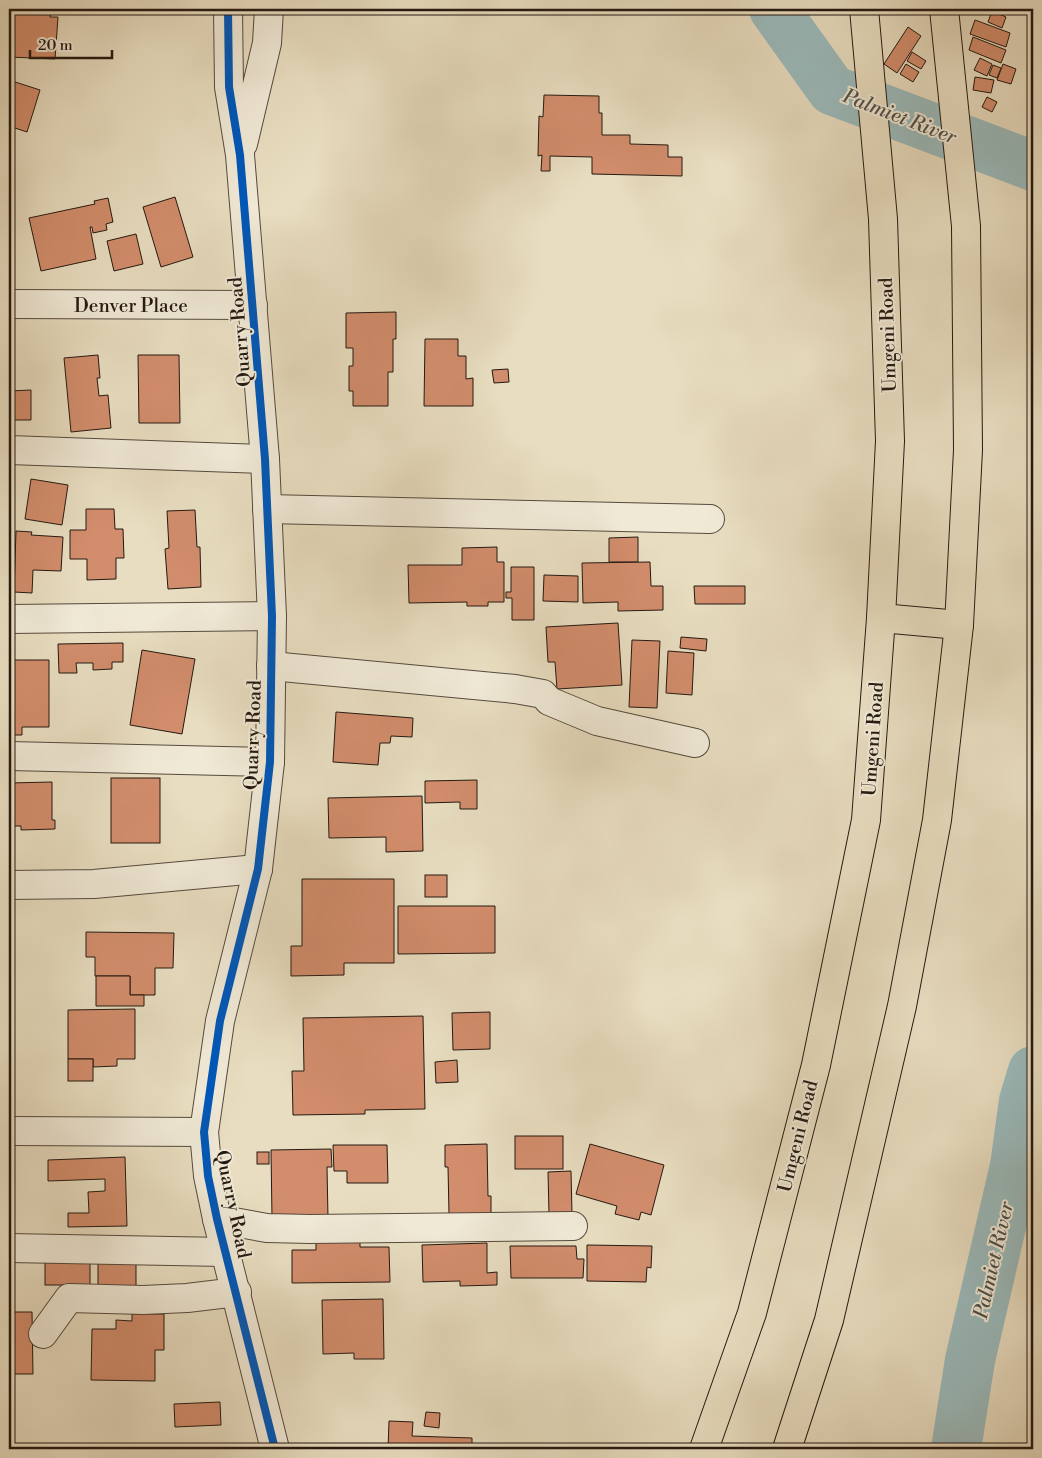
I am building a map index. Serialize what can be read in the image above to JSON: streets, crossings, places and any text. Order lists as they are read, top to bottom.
{
  "streets": {
    "highway": ["Umgeni Road"],
    "street": ["Denver Place", "Quarry Road"]
  },
  "crossings": [
    ["Denver Place", "Quarry Road"]
  ],
  "water": ["Palmiet River"],
  "scale_bar": "20 m"
}
